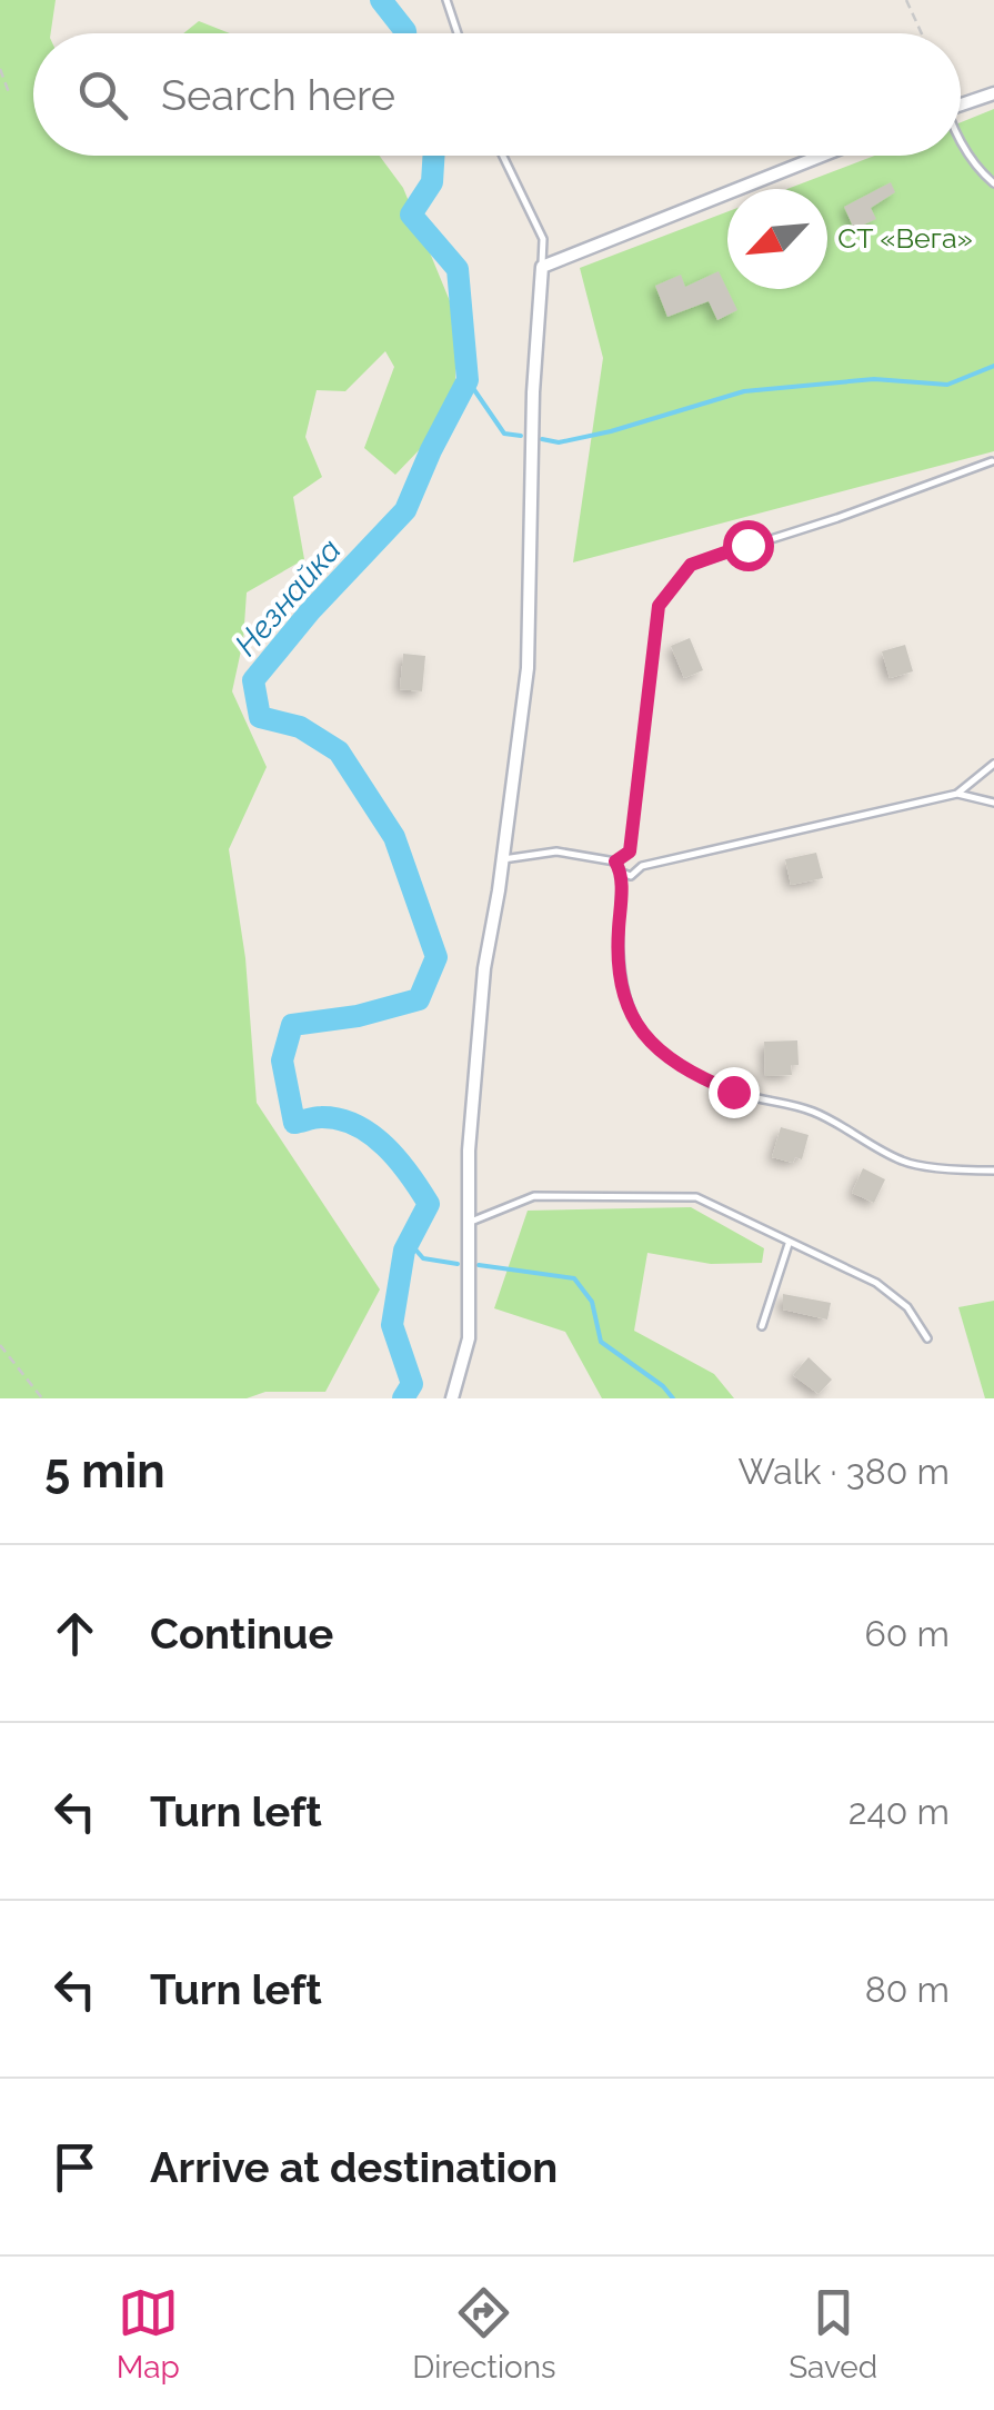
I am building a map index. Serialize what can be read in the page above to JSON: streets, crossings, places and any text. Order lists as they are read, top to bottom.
{
  "water": ["Незнайка"],
  "parks": ["СТ «Вега»"],
  "north": "bottom left",
  "page": {
    "search": "Search here",
    "heading": ["5 min", "Walk · 380 m"],
    "list": [
      ["Continue", "60 m"],
      ["Turn left", "240 m"],
      ["Turn left", "80 m"],
      "Arrive at destination"
    ],
    "nav": ["Map", "Directions", "Saved"]
  }
}
